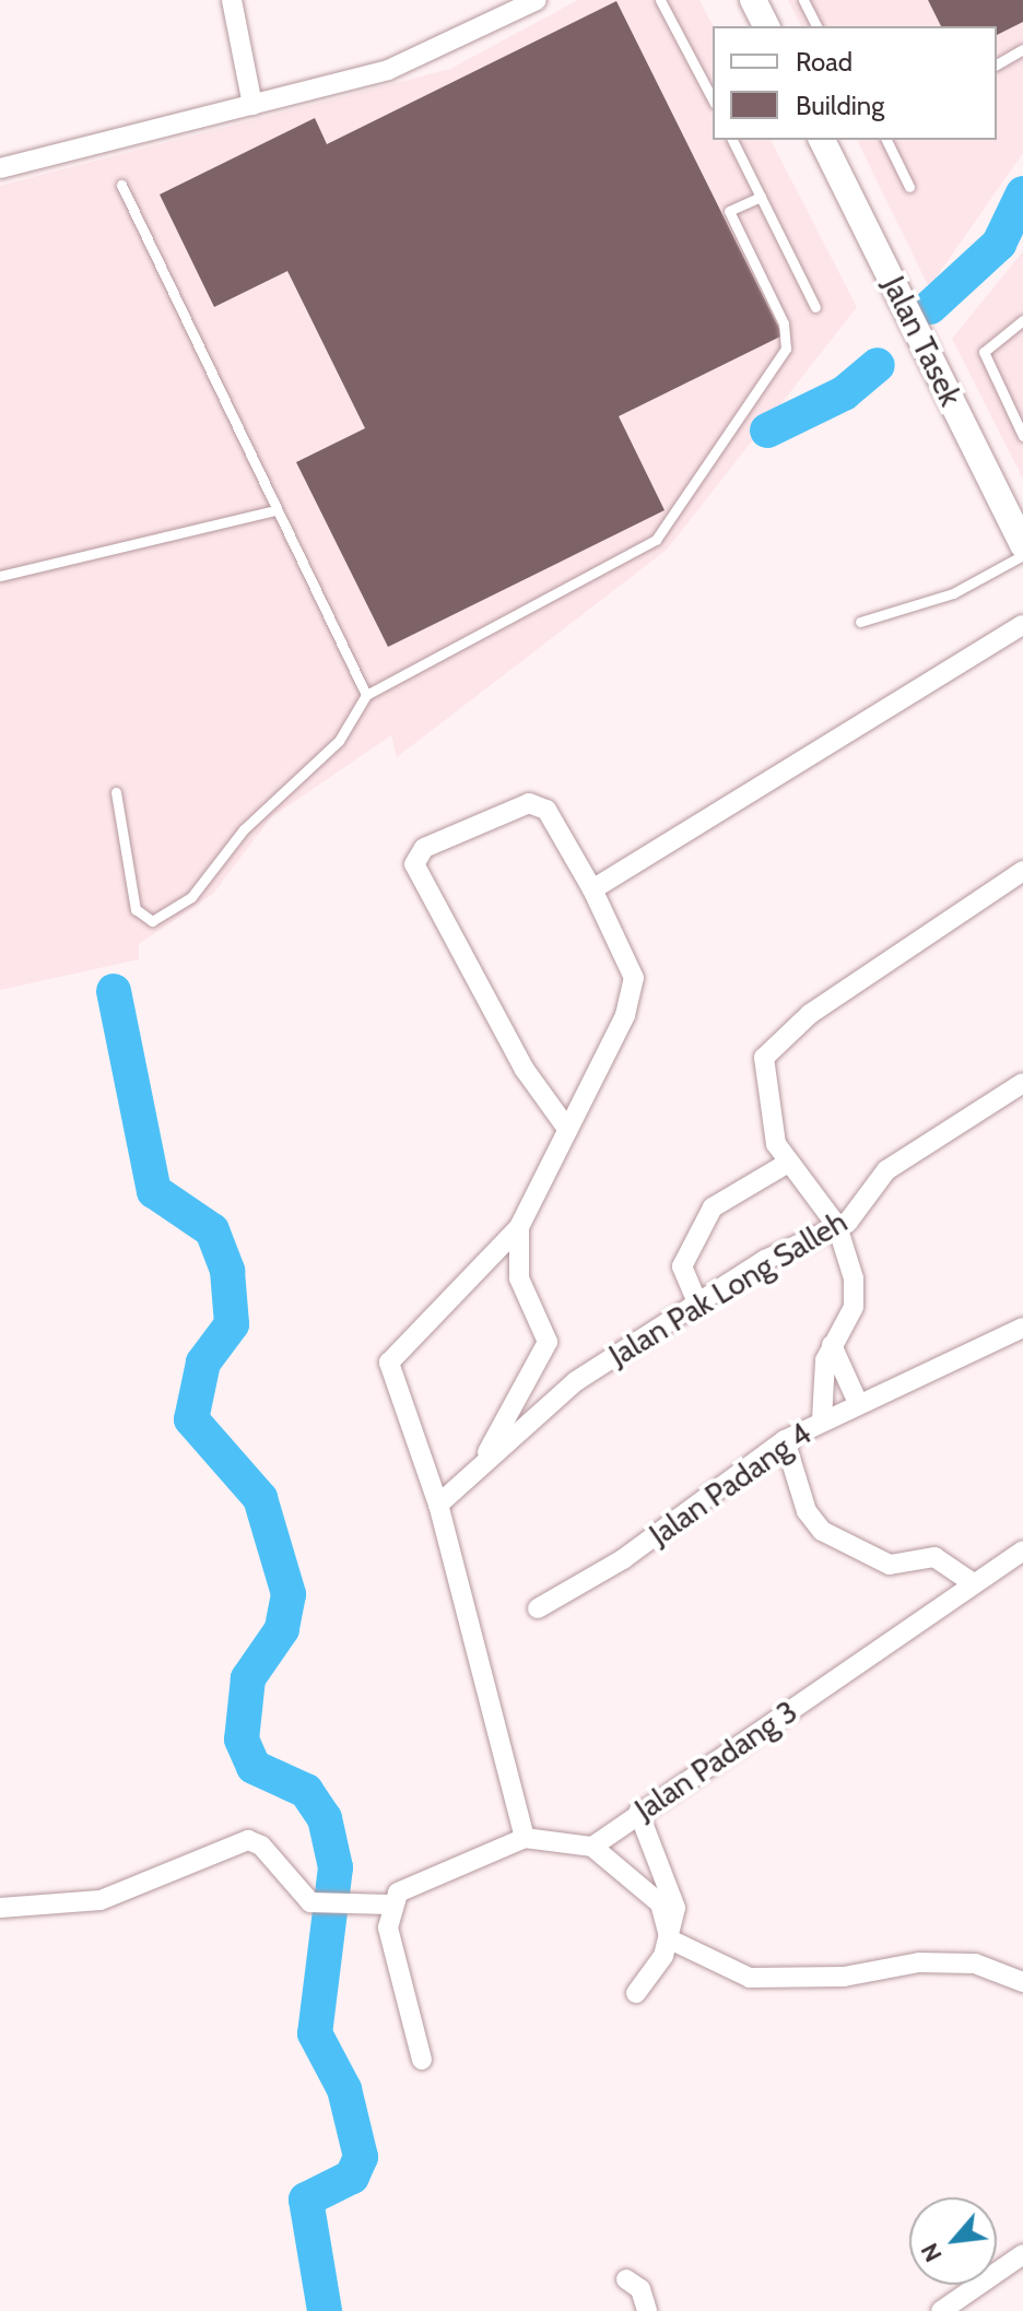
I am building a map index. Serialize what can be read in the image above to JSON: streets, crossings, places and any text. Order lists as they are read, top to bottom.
{
  "streets": {
    "main road": ["Jalan Tasek"],
    "street": ["Jalan Pak Long Salleh", "Jalan Padang 4", "Jalan Padang 3"]
  },
  "legend": ["Road", "Building"],
  "north": "bottom left"
}
